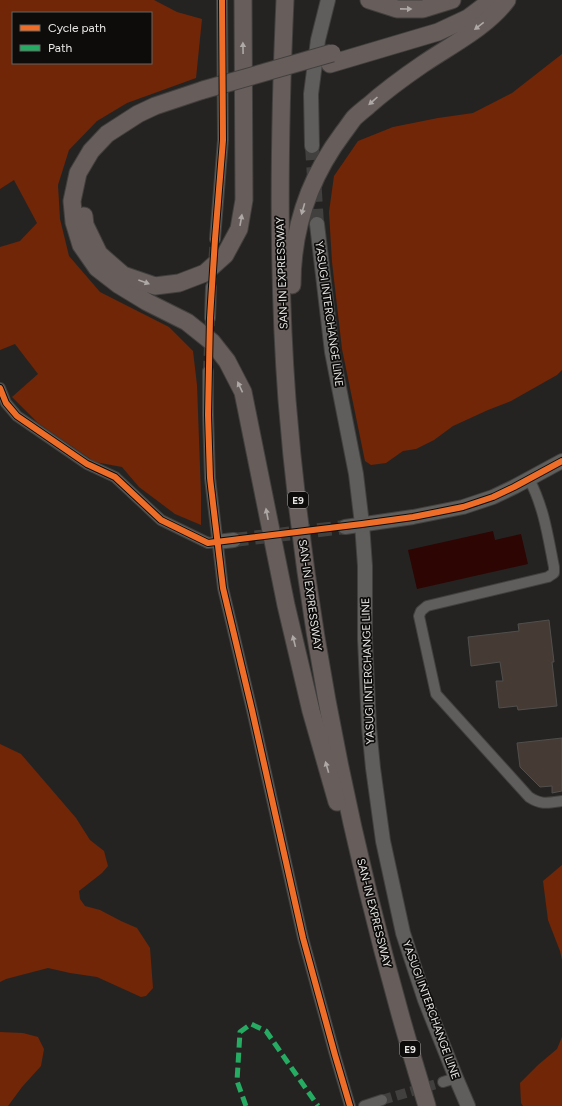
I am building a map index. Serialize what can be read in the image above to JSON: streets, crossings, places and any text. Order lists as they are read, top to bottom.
{
  "streets": {
    "highway": ["SAN-IN EXPRESSWAY", "E9"],
    "main road": ["YASUGI INTERCHANGE LINE"]
  },
  "legend": ["Cycle path", "Path"]
}
